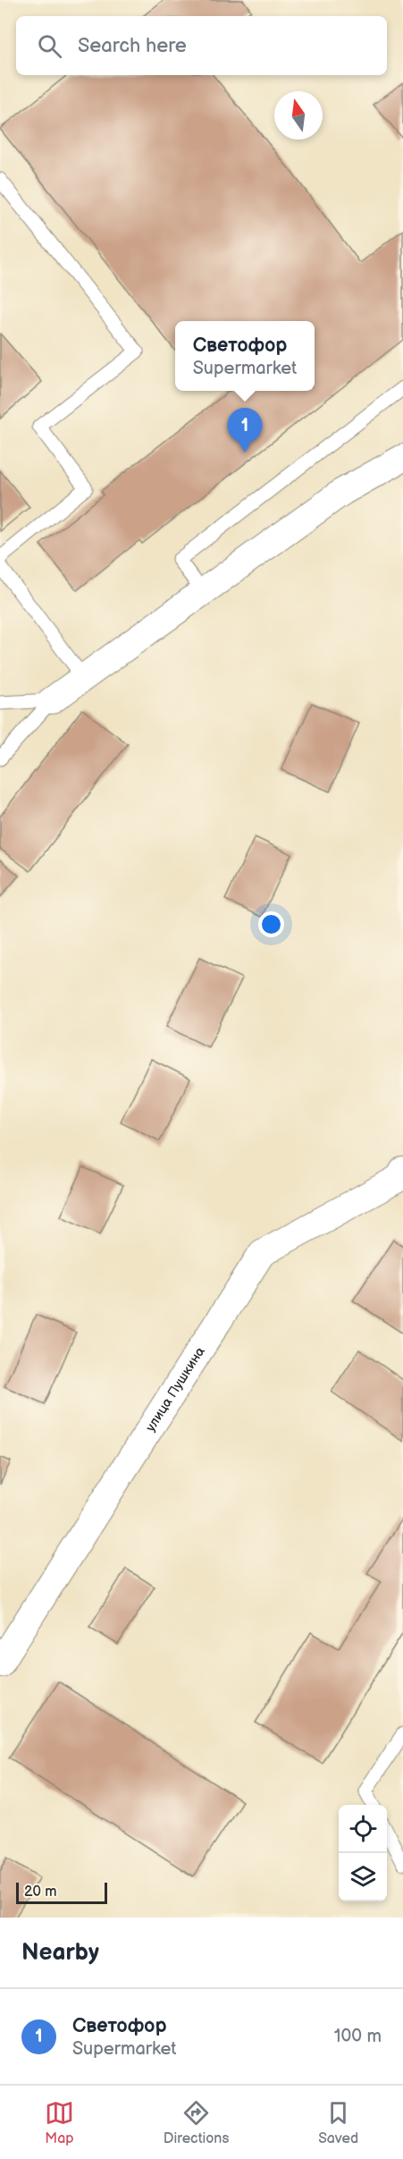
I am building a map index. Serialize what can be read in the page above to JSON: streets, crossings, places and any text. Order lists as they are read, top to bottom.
{
  "streets": {
    "street": ["улица Пушкина"]
  },
  "scale_bar": "20 m",
  "north": "top",
  "page": {
    "search": "Search here",
    "popup": ["Светофор", "Supermarket"],
    "pins": "1",
    "scale": "20 m",
    "heading": "Nearby",
    "list": [
      {
        "mark": "1",
        "name": "Светофор",
        "note": "Supermarket",
        "value": "100 m"
      }
    ],
    "nav": ["Map", "Directions", "Saved"]
  }
}
